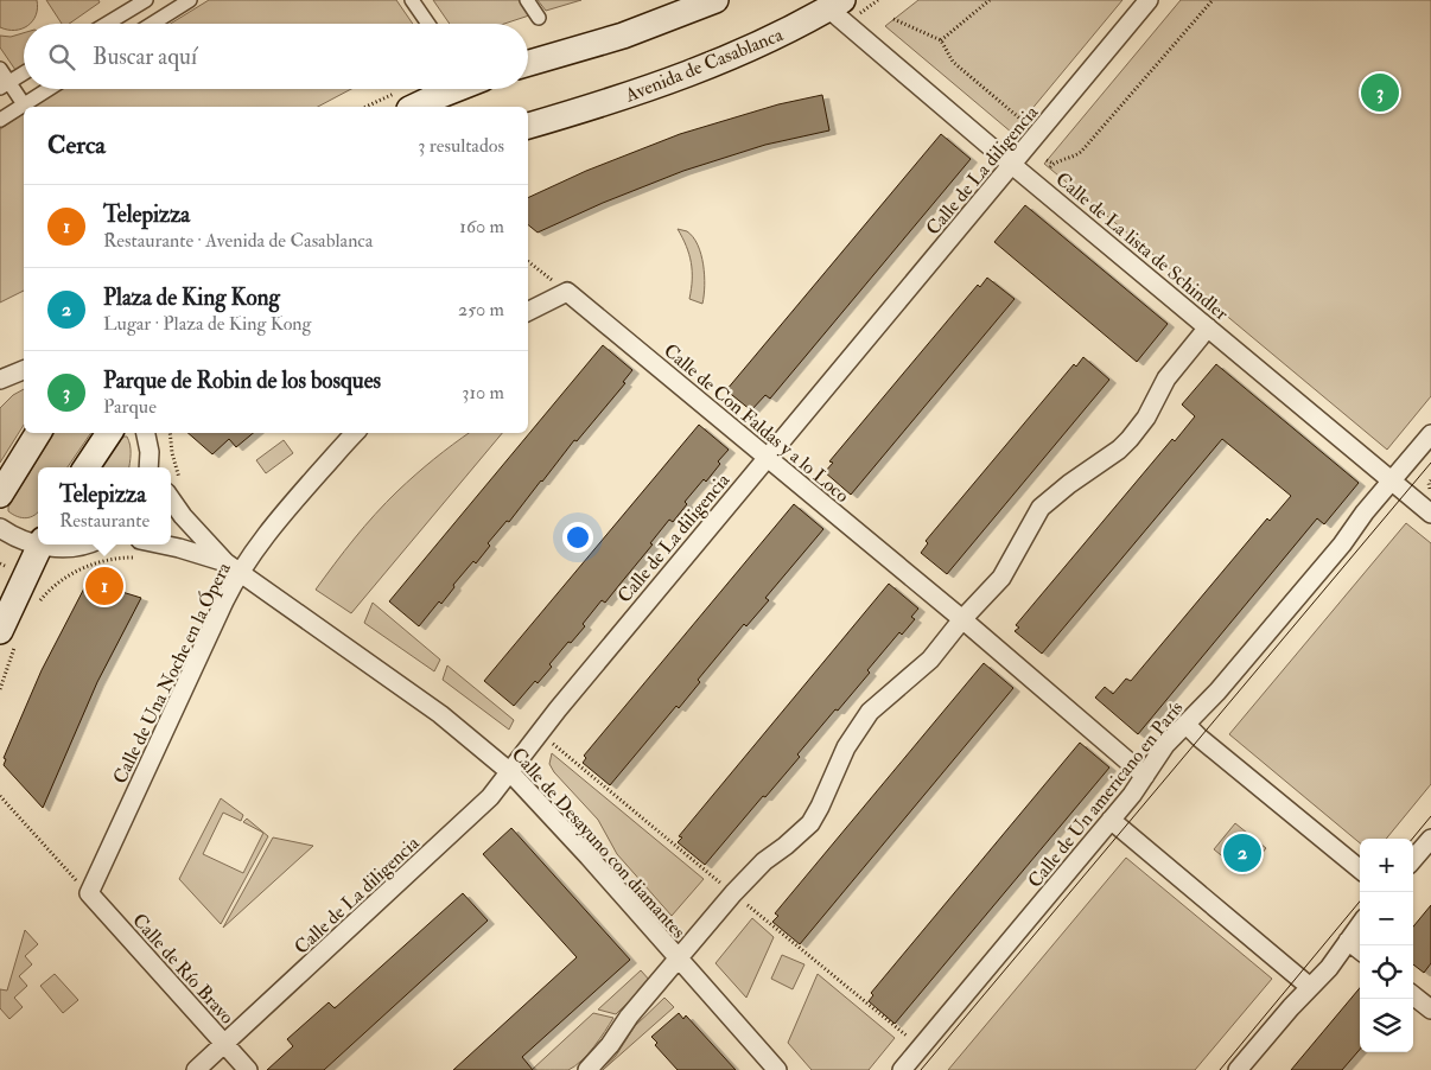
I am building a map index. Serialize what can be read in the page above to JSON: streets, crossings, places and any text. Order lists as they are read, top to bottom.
{
  "streets": {
    "main road": ["Avenida de Casablanca"],
    "street": [
      "Calle de La diligencia",
      "Calle de La lista de Schindler",
      "Calle de Con Faldas y a lo Loco",
      "Calle de Una Noche en la Ópera",
      "Calle de Un americano en París",
      "Calle de Desayuno con diamantes",
      "Calle de Río Bravo"
    ]
  },
  "crossings": [
    ["Avenida de Casablanca", "Calle de La lista de Schindler"],
    ["Calle de La diligencia", "Calle de La lista de Schindler"],
    ["Calle de La diligencia", "Calle de Con Faldas y a lo Loco"],
    ["Calle de La diligencia", "Calle de Desayuno con diamantes"],
    ["Calle de La diligencia", "Calle de Río Bravo"],
    ["Calle de La lista de Schindler", "Calle de Un americano en París"],
    ["Calle de Una Noche en la Ópera", "Calle de Desayuno con diamantes"],
    ["Calle de Una Noche en la Ópera", "Calle de Río Bravo"]
  ],
  "page": {
    "search": "Buscar aquí",
    "pins": ["3", "1", "2"],
    "heading": ["Cerca", "3 resultados"],
    "list": [
      {
        "mark": "1",
        "name": "Telepizza",
        "note": "Restaurante · Avenida de Casablanca",
        "value": "160 m"
      },
      {
        "mark": "2",
        "name": "Plaza de King Kong",
        "note": "Lugar · Plaza de King Kong",
        "value": "250 m"
      },
      {
        "mark": "3",
        "name": "Parque de Robin de los bosques",
        "note": "Parque",
        "value": "310 m"
      }
    ],
    "popup": ["Telepizza", "Restaurante"],
    "map_buttons": ["+", "−"]
  }
}
